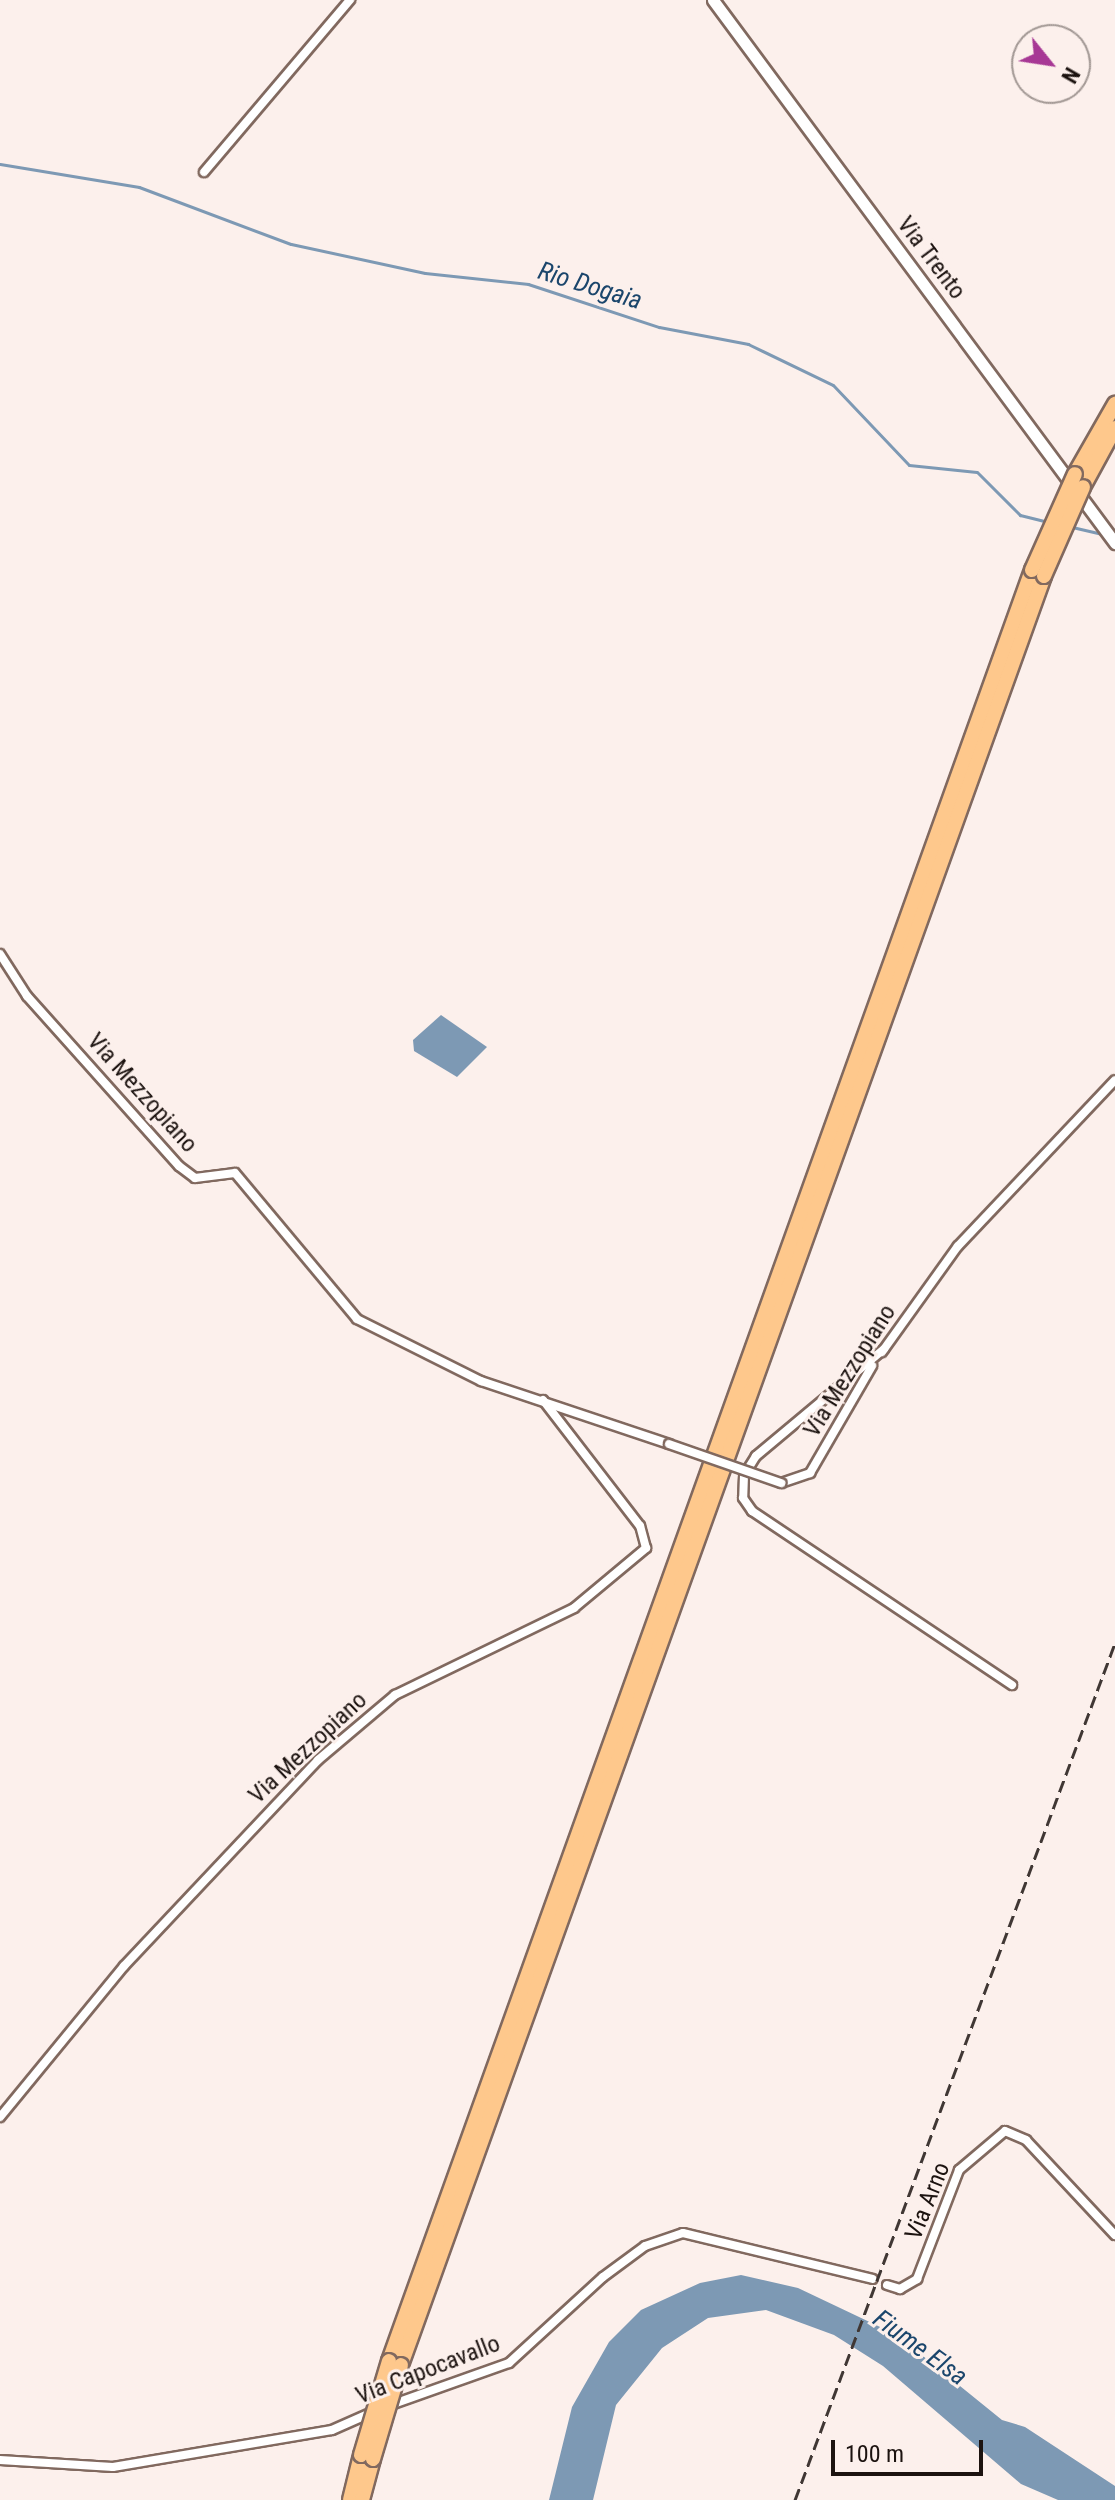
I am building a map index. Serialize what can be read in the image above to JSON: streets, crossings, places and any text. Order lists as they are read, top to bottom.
{
  "streets": {
    "street": [
      "Via Trento",
      "Via Mezzopiano",
      "Via Arno",
      "Via Capocavallo"
    ]
  },
  "water": ["Rio Dogaia", "Fiume Elsa"],
  "scale_bar": "100 m",
  "north": "bottom right"
}
